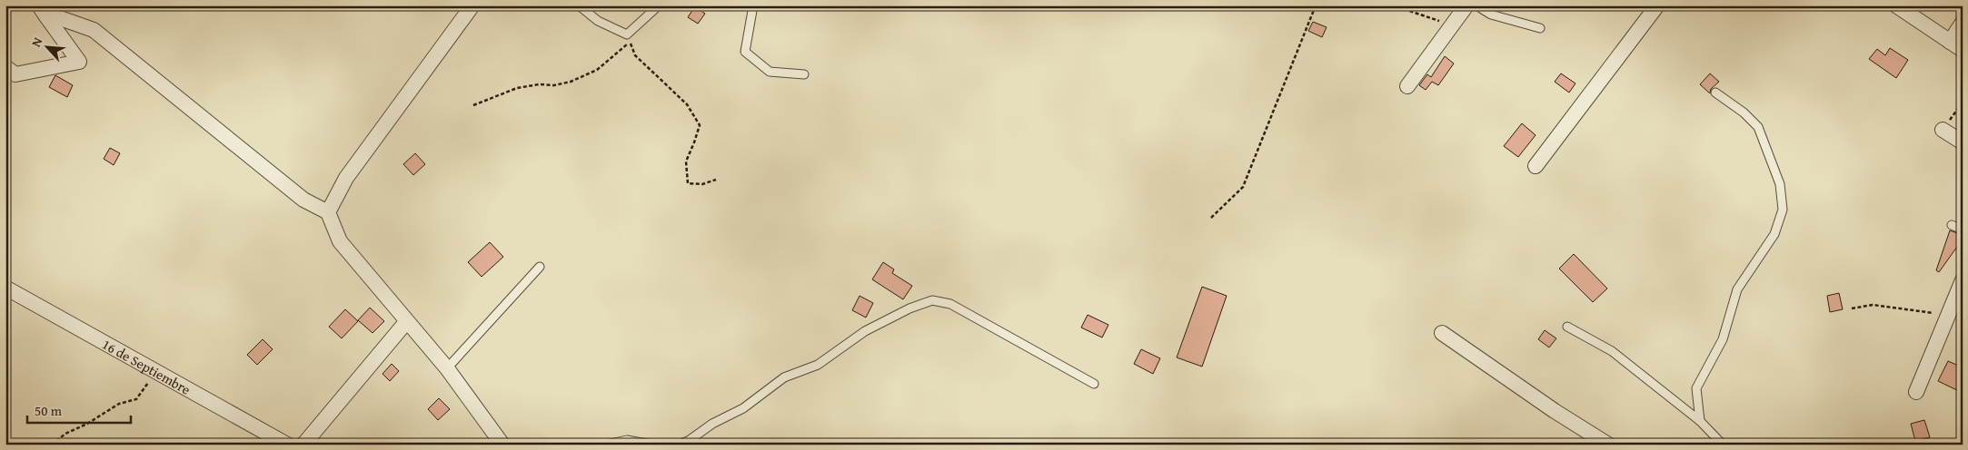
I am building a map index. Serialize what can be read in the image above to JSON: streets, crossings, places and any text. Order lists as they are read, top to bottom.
{
  "streets": {
    "street": ["16 de Septiembre"]
  },
  "scale_bar": "50 m",
  "north": "top left"
}
